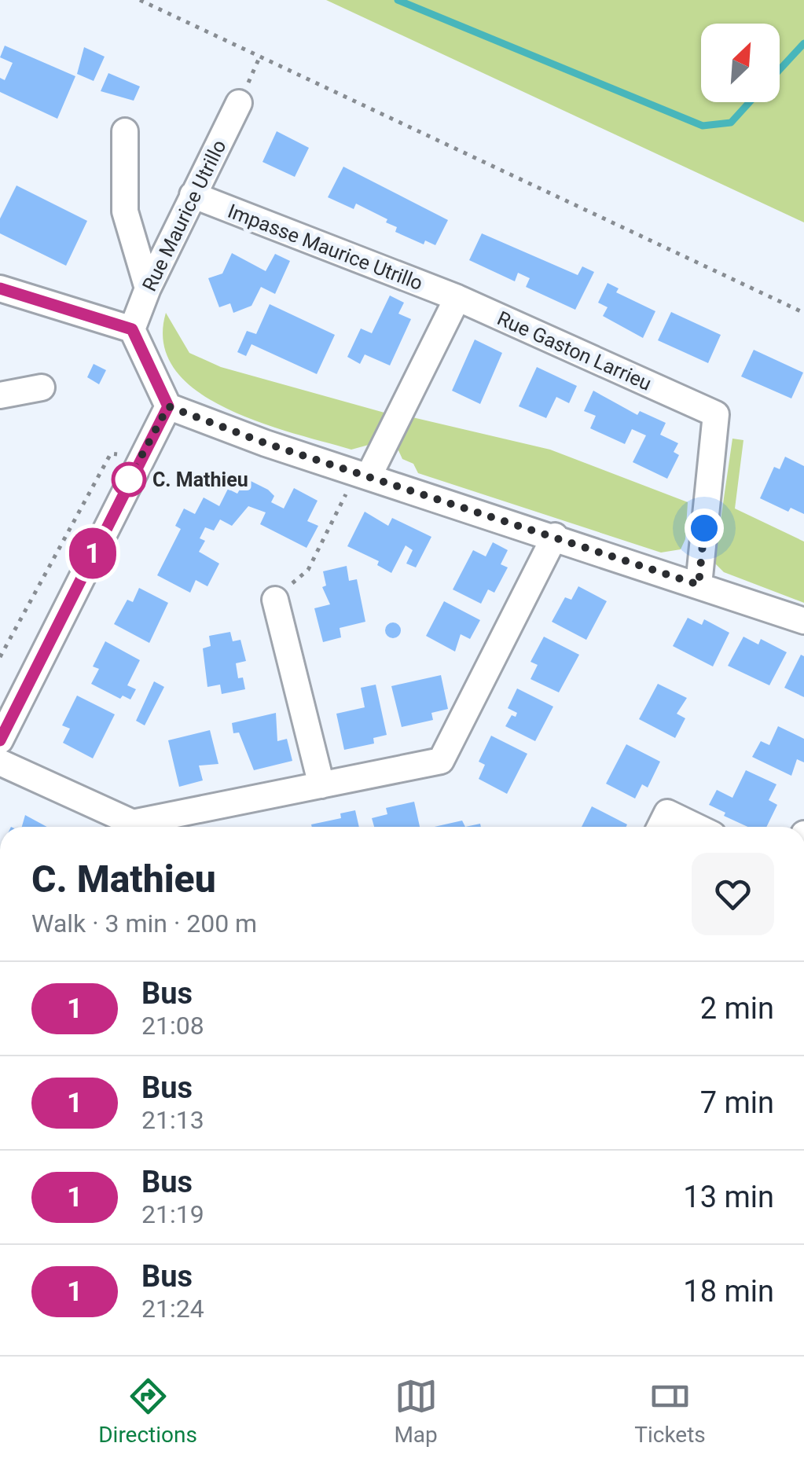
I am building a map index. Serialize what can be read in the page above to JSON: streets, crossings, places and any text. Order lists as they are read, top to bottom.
{
  "streets": {
    "street": ["Rue Maurice Utrillo", "Impasse Maurice Utrillo", "Rue Gaston Larrieu"]
  },
  "crossings": [
    ["Rue Maurice Utrillo", "Impasse Maurice Utrillo"],
    ["Impasse Maurice Utrillo", "Rue Gaston Larrieu"]
  ],
  "places": ["C. Mathieu"],
  "lines": ["bus line 1"],
  "north": "top right",
  "page": {
    "on_map": "1",
    "heading": ["C. Mathieu", "Walk · 3 min · 200 m"],
    "list": [
      {
        "mark": "1",
        "name": "Bus",
        "note": "21:08",
        "value": "2 min"
      },
      {
        "mark": "1",
        "name": "Bus",
        "note": "21:13",
        "value": "7 min"
      },
      {
        "mark": "1",
        "name": "Bus",
        "note": "21:19",
        "value": "13 min"
      },
      {
        "mark": "1",
        "name": "Bus",
        "note": "21:24",
        "value": "18 min"
      }
    ],
    "tabs": ["Directions", "Map", "Tickets"]
  }
}
